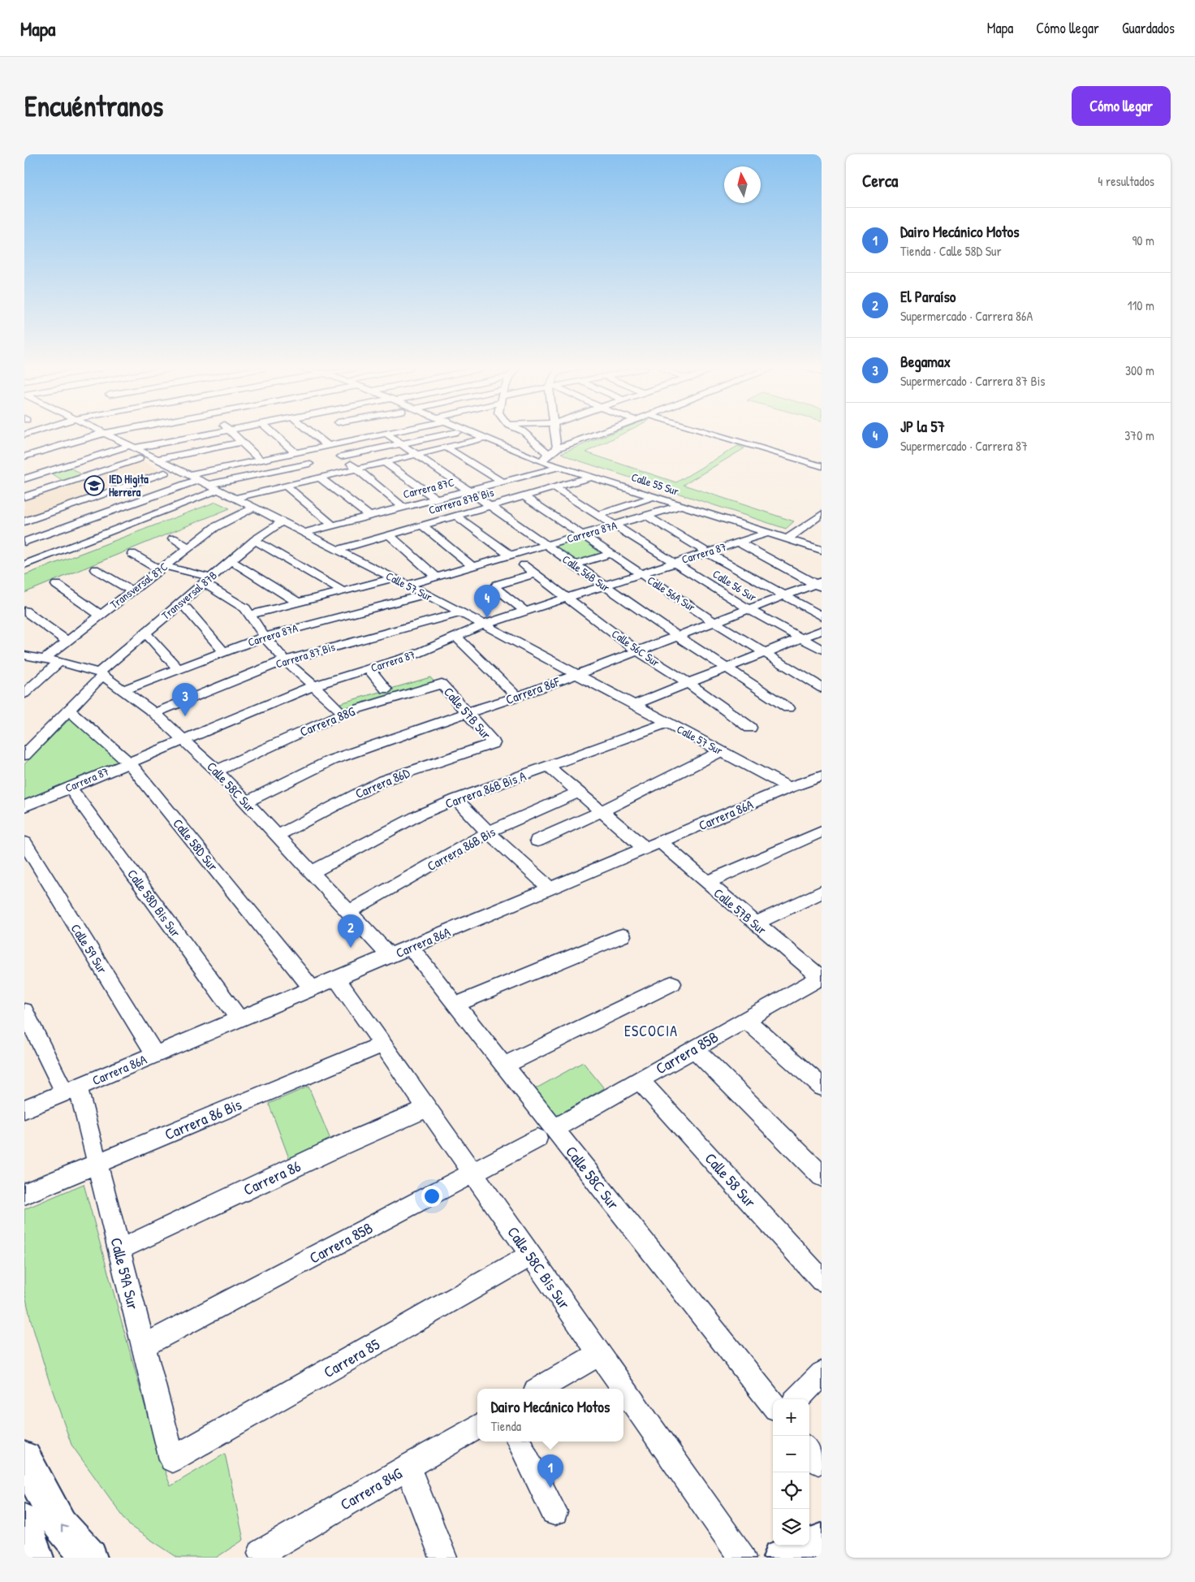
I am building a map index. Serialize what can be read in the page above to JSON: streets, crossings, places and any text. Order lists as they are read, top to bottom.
{
  "streets": {
    "street": [
      "Calle 55 Sur",
      "Carrera 87C",
      "Carrera 87B Bis",
      "Carrera 87A",
      "Carrera 87",
      "Calle 56B Sur",
      "Transversal 87C",
      "Calle 56 Sur",
      "Calle 57 Sur",
      "Calle 56A Sur",
      "Transversal 87B",
      "Calle 56C Sur",
      "Carrera 87 Bis",
      "Carrera 86F",
      "Calle 57B Sur",
      "Carrera 88G",
      "Carrera 86D",
      "Calle 58C Sur",
      "Carrera 86B Bis A",
      "Carrera 86A",
      "Calle 58D Sur",
      "Carrera 86B Bis",
      "Calle 58D Bis Sur",
      "Calle 59 Sur",
      "Carrera 85B",
      "Carrera 86 Bis",
      "Carrera 86",
      "Calle 58 Sur",
      "Calle 58C Bis Sur",
      "Calle 59A Sur",
      "Carrera 85",
      "Carrera 84G"
    ]
  },
  "crossings": [
    ["Calle 55 Sur", "Carrera 87C"],
    ["Calle 55 Sur", "Carrera 87B Bis"],
    ["Calle 55 Sur", "Carrera 87A"],
    ["Calle 55 Sur", "Carrera 87"],
    ["Carrera 87C", "Calle 56B Sur"],
    ["Carrera 87C", "Calle 57 Sur"],
    ["Carrera 87B Bis", "Calle 56B Sur"],
    ["Carrera 87B Bis", "Calle 56 Sur"],
    ["Carrera 87B Bis", "Calle 57 Sur"],
    ["Carrera 87B Bis", "Calle 56A Sur"],
    ["Carrera 87A", "Calle 56B Sur"],
    ["Carrera 87A", "Calle 56 Sur"],
    ["Carrera 87A", "Calle 57 Sur"],
    ["Carrera 87A", "Calle 56A Sur"],
    ["Carrera 87A", "Calle 58C Sur"],
    ["Carrera 87", "Calle 56B Sur"],
    ["Carrera 87", "Calle 56 Sur"],
    ["Carrera 87", "Calle 57 Sur"],
    ["Carrera 87", "Calle 56A Sur"],
    ["Carrera 87", "Calle 56C Sur"],
    ["Carrera 87", "Calle 58C Sur"],
    ["Carrera 87", "Calle 58D Sur"],
    ["Carrera 87", "Calle 58D Bis Sur"],
    ["Calle 56B Sur", "Carrera 86F"],
    ["Transversal 87C", "Calle 57 Sur"],
    ["Transversal 87C", "Calle 58C Sur"],
    ["Calle 56 Sur", "Carrera 86F"],
    ["Calle 57 Sur", "Transversal 87B"],
    ["Calle 57 Sur", "Carrera 87 Bis"],
    ["Calle 57 Sur", "Carrera 86F"],
    ["Calle 57 Sur", "Carrera 86B Bis A"],
    ["Calle 57 Sur", "Carrera 86A"],
    ["Calle 56A Sur", "Carrera 86F"],
    ["Transversal 87B", "Calle 58C Sur"],
    ["Transversal 87B", "Calle 58D Sur"],
    ["Calle 56C Sur", "Carrera 86F"],
    ["Carrera 87 Bis", "Calle 58C Sur"],
    ["Carrera 86F", "Calle 57B Sur"],
    ["Carrera 86F", "Calle 58C Sur"],
    ["Calle 57B Sur", "Carrera 88G"],
    ["Calle 57B Sur", "Carrera 86D"],
    ["Calle 57B Sur", "Carrera 86A"],
    ["Calle 57B Sur", "Carrera 85B"],
    ["Carrera 88G", "Calle 58C Sur"],
    ["Carrera 86D", "Calle 58C Sur"],
    ["Calle 58C Sur", "Carrera 86B Bis A"],
    ["Calle 58C Sur", "Carrera 86A"],
    ["Calle 58C Sur", "Carrera 86B Bis"],
    ["Calle 58C Sur", "Carrera 85B"],
    ["Carrera 86A", "Calle 58D Sur"],
    ["Carrera 86A", "Calle 58D Bis Sur"],
    ["Carrera 86A", "Calle 59 Sur"],
    ["Carrera 86A", "Calle 58C Bis Sur"],
    ["Carrera 86A", "Calle 59A Sur"],
    ["Carrera 85B", "Calle 58 Sur"],
    ["Carrera 85B", "Calle 58C Bis Sur"],
    ["Carrera 85B", "Calle 59A Sur"],
    ["Carrera 86 Bis", "Calle 58C Bis Sur"],
    ["Carrera 86 Bis", "Calle 59A Sur"],
    ["Carrera 86", "Calle 58C Bis Sur"],
    ["Carrera 86", "Calle 59A Sur"],
    ["Calle 58C Bis Sur", "Carrera 85"],
    ["Calle 59A Sur", "Carrera 85"]
  ],
  "districts": ["ESCOCIA"],
  "places": {
    "school or university": ["IED Higita Herrera"]
  },
  "north": "top",
  "page": {
    "header": "Mapa",
    "nav": ["Mapa", "Cómo llegar", "Guardados"],
    "buttons": "Cómo llegar",
    "title": "Encuéntranos",
    "heading": ["Cerca", "4 resultados"],
    "list": [
      {
        "mark": "1",
        "name": "Dairo Mecánico Motos",
        "note": "Tienda · Calle 58D Sur",
        "value": "90 m"
      },
      {
        "mark": "2",
        "name": "El Paraíso",
        "note": "Supermercado · Carrera 86A",
        "value": "110 m"
      },
      {
        "mark": "3",
        "name": "Begamax",
        "note": "Supermercado · Carrera 87 Bis",
        "value": "300 m"
      },
      {
        "mark": "4",
        "name": "JP la 57",
        "note": "Supermercado · Carrera 87",
        "value": "370 m"
      }
    ],
    "pins": [
      "4",
      "3",
      "2",
      "1"
    ],
    "popup": ["Dairo Mecánico Motos", "Tienda"],
    "map_buttons": ["+", "−"]
  }
}
